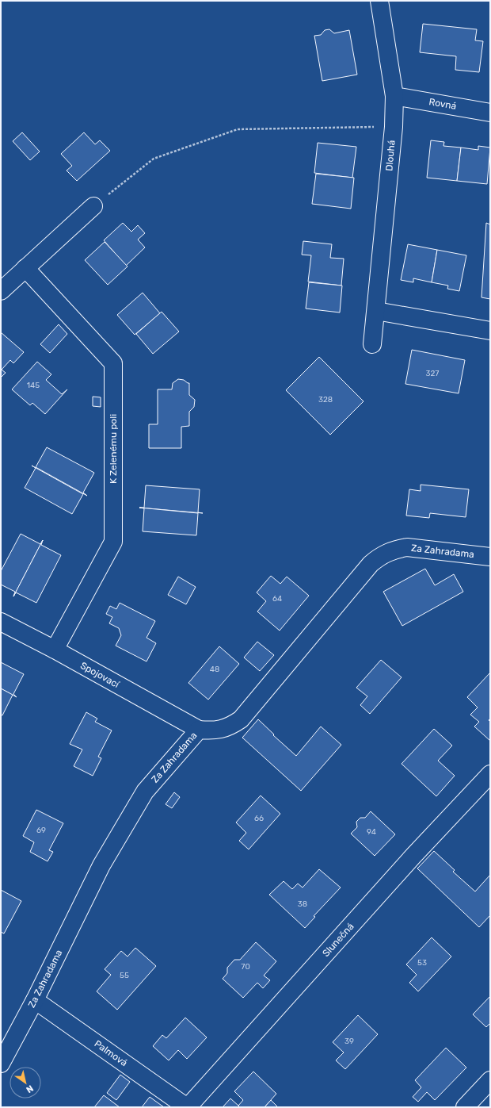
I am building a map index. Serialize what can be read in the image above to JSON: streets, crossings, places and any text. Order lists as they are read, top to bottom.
{
  "streets": {
    "street": [
      "Rovná",
      "Dlouhá",
      "K Zelenému poli",
      "Za Zahradama",
      "Spojovací",
      "Slunečná",
      "Palmová"
    ]
  },
  "crossings": [
    ["Rovná", "Dlouhá"],
    ["K Zelenému poli", "Spojovací"],
    ["Za Zahradama", "Spojovací"],
    ["Za Zahradama", "Palmová"],
    ["Slunečná", "Palmová"]
  ],
  "house_numbers": [
    "327",
    "145",
    "328",
    "64",
    "48",
    "66",
    "69",
    "94",
    "38",
    "53",
    "70",
    "55",
    "39"
  ],
  "north": "bottom right"
}
